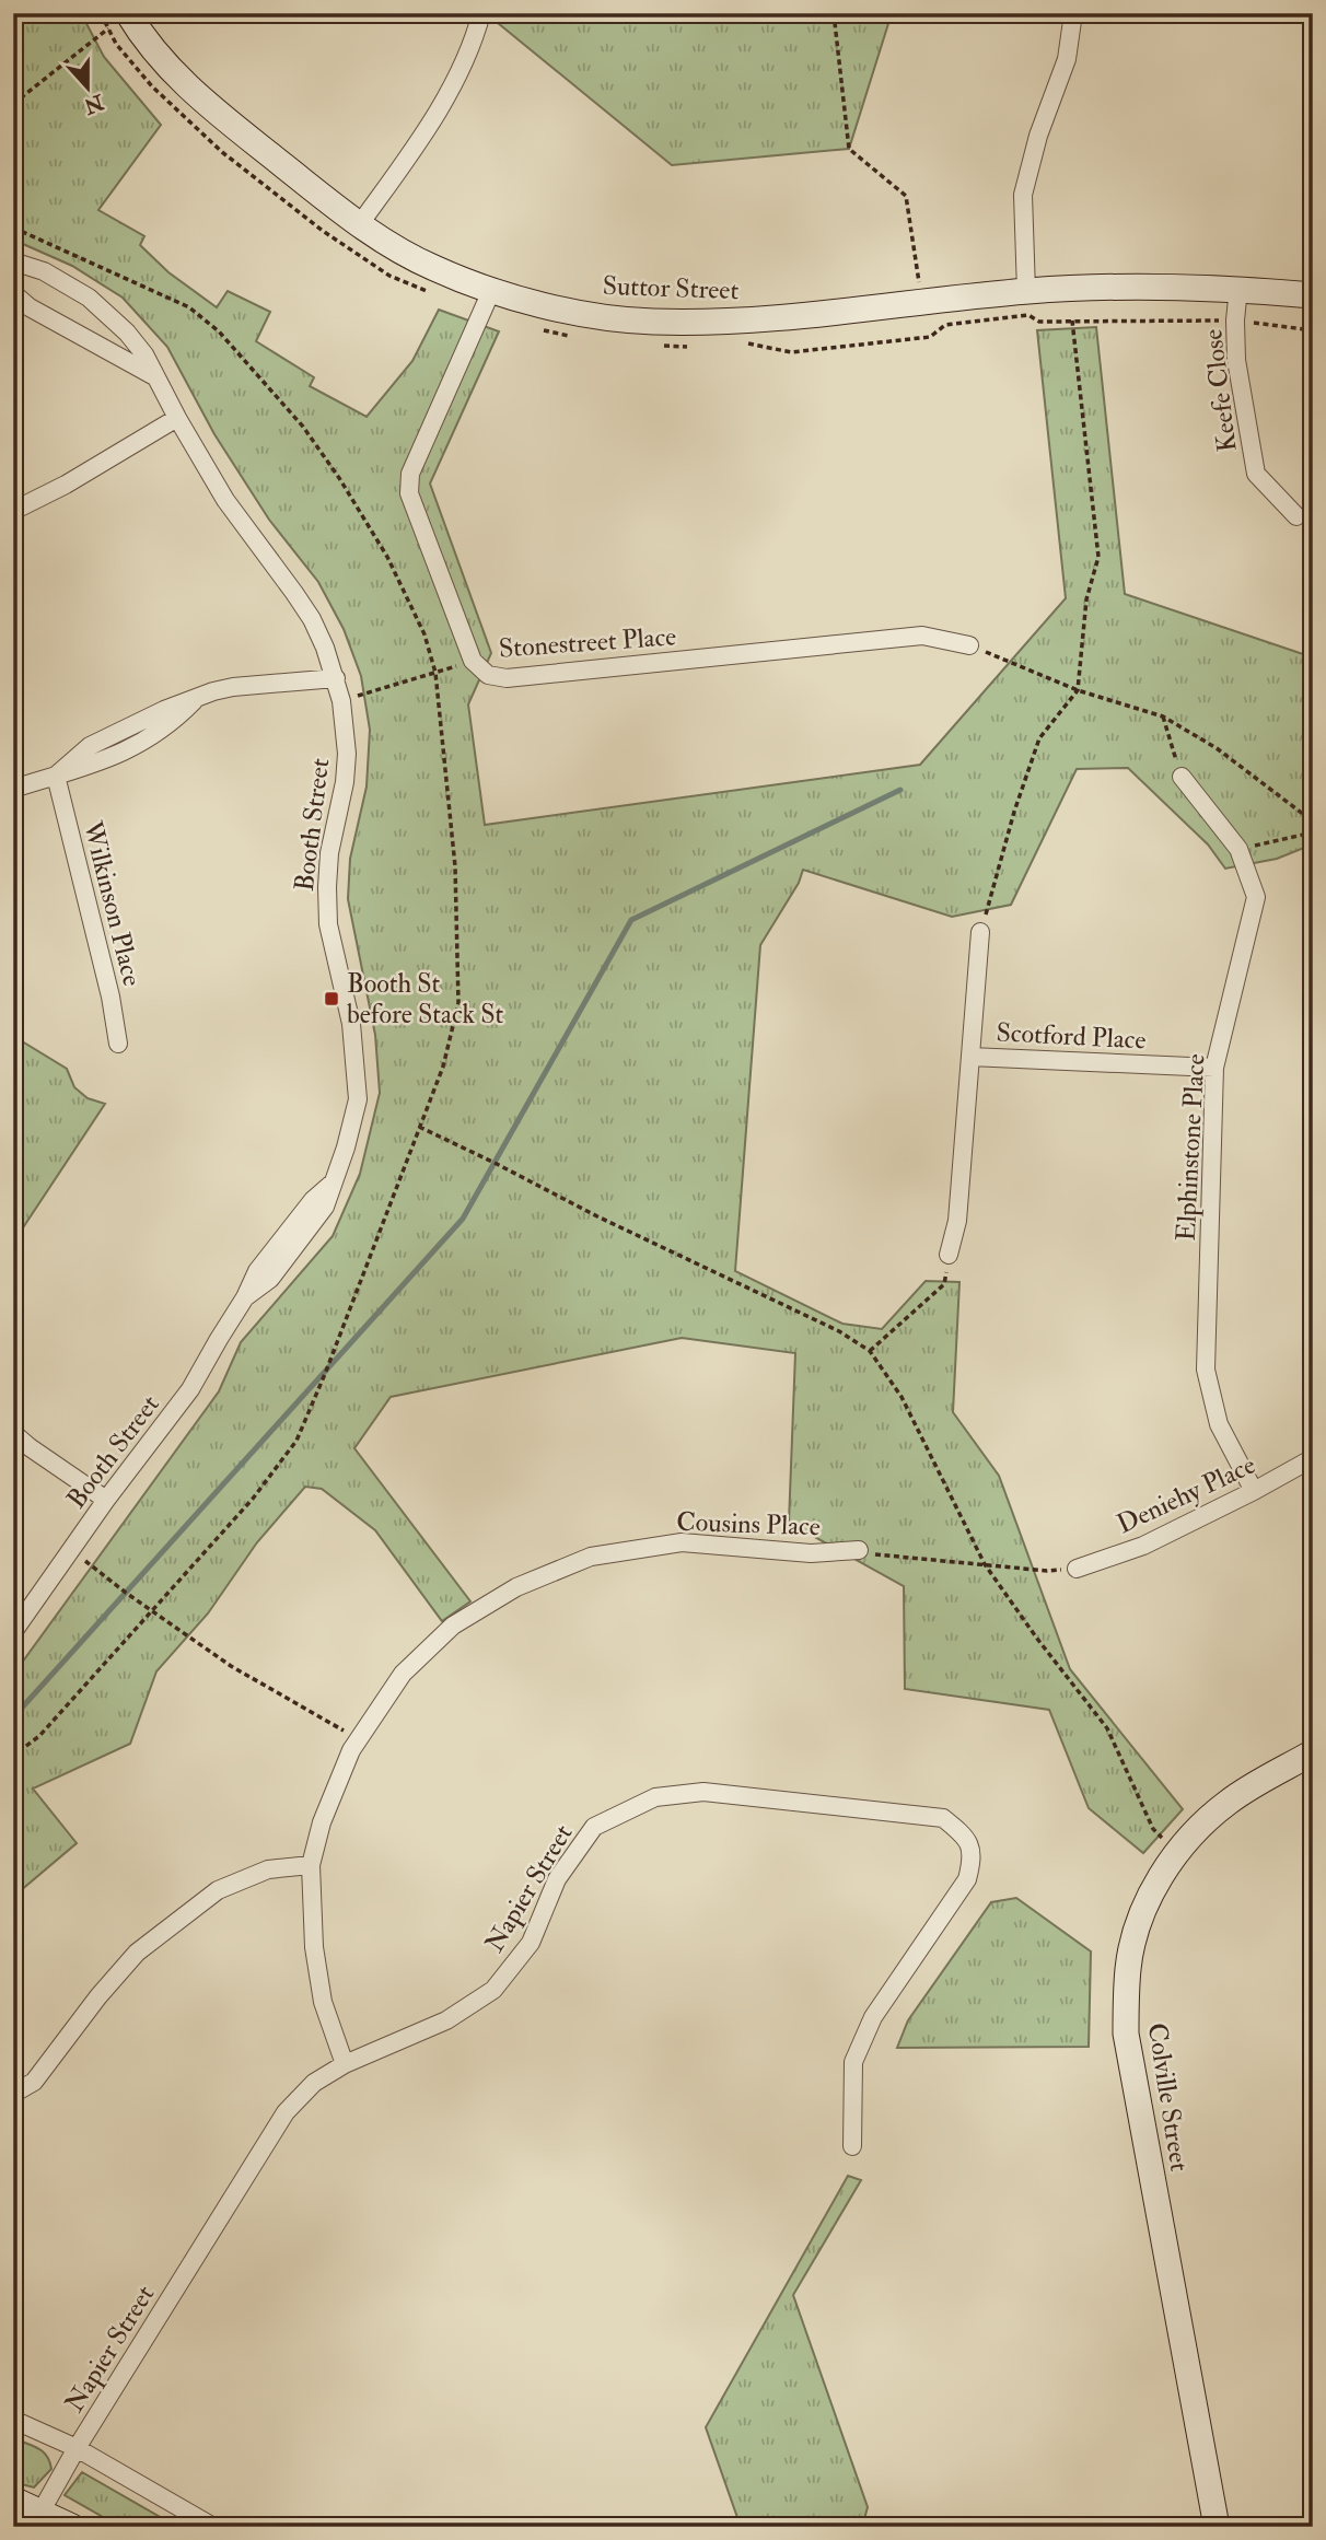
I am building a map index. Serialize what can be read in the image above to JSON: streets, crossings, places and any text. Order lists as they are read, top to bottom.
{
  "streets": {
    "street": [
      "Suttor Street",
      "Keefe Close",
      "Stonestreet Place",
      "Booth Street",
      "Wilkinson Place",
      "Scotford Place",
      "Elphinstone Place",
      "Deniehy Place",
      "Cousins Place",
      "Napier Street",
      "Colville Street"
    ]
  },
  "crossings": [
    ["Suttor Street", "Keefe Close"],
    ["Suttor Street", "Stonestreet Place"],
    ["Scotford Place", "Elphinstone Place"],
    ["Elphinstone Place", "Deniehy Place"],
    ["Cousins Place", "Napier Street"]
  ],
  "places": {
    "transit": ["Booth St before Stack St"]
  },
  "north": "bottom"
}
